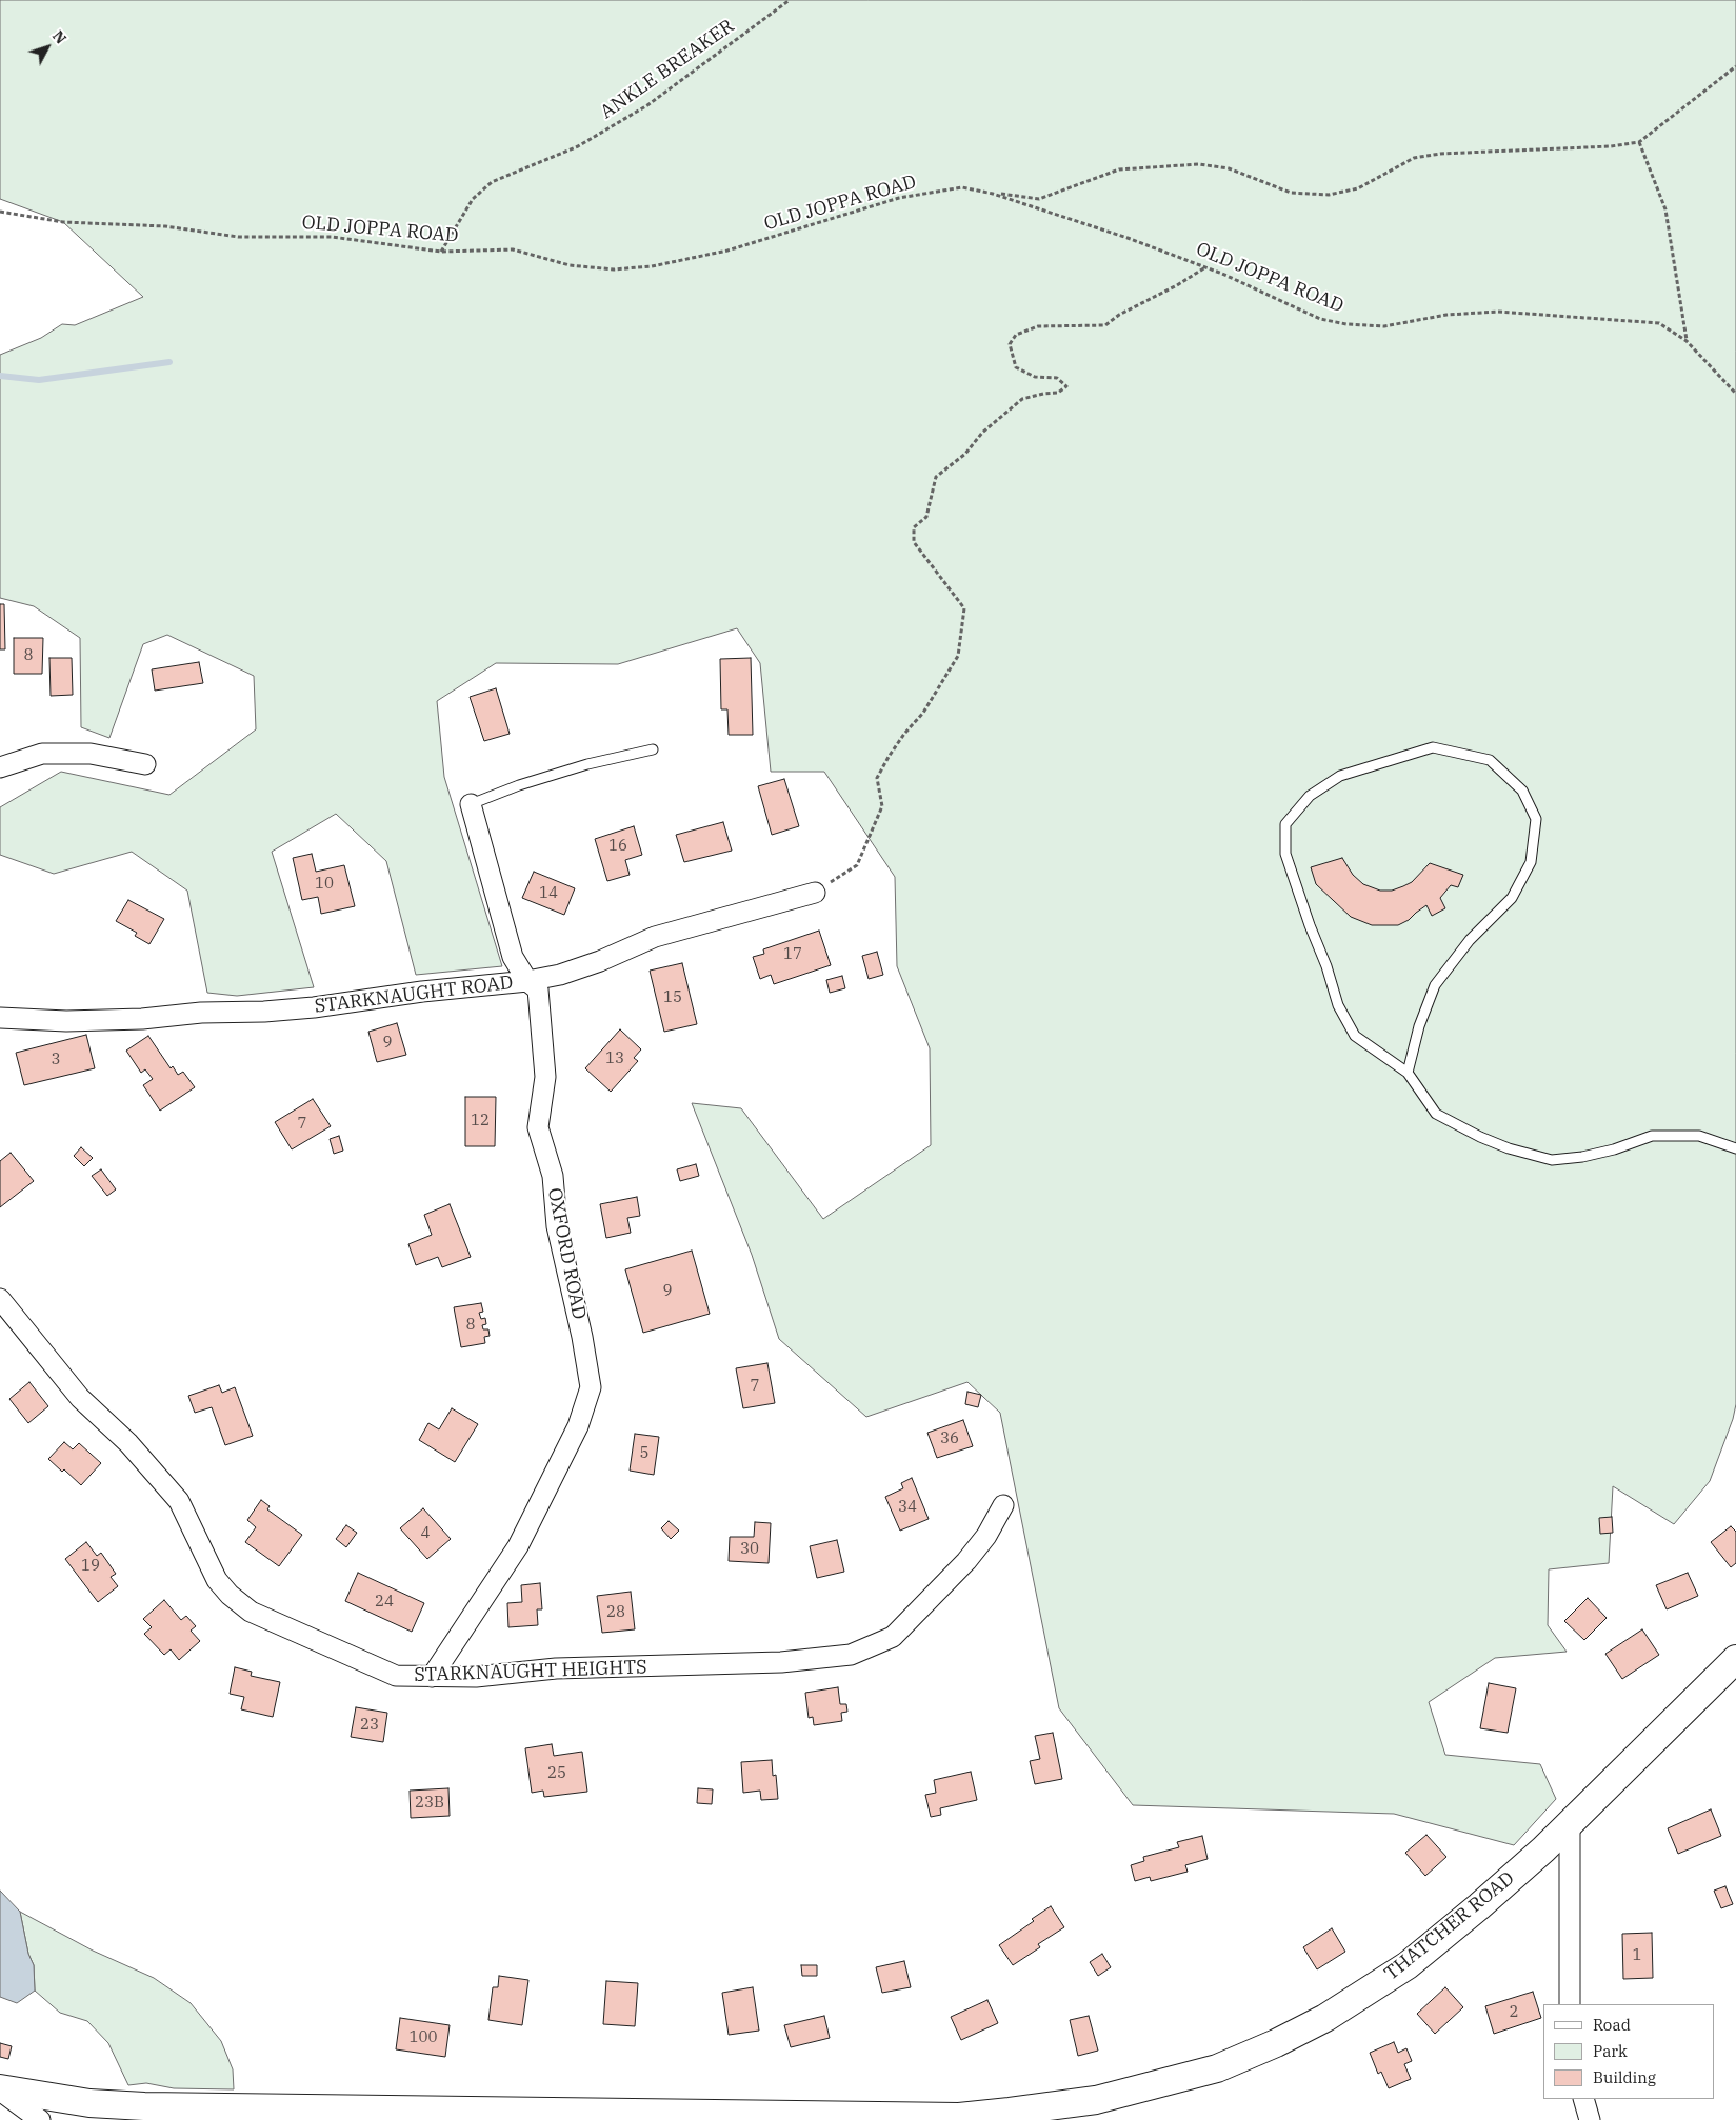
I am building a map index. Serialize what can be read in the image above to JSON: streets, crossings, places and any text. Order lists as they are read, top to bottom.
{
  "streets": {
    "main road": ["THATCHER ROAD"],
    "street": ["STARKNAUGHT ROAD", "OXFORD ROAD", "STARKNAUGHT HEIGHTS"],
    "path": ["ANKLE BREAKER", "OLD JOPPA ROAD"]
  },
  "crossings": [
    ["ANKLE BREAKER", "OLD JOPPA ROAD"],
    ["STARKNAUGHT ROAD", "OXFORD ROAD"],
    ["OXFORD ROAD", "STARKNAUGHT HEIGHTS"]
  ],
  "house_numbers": [
    "8",
    "16",
    "10",
    "14",
    "17",
    "15",
    "9",
    "13",
    "3",
    "12",
    "7",
    "9",
    "8",
    "7",
    "36",
    "5",
    "34",
    "4",
    "30",
    "19",
    "24",
    "28",
    "23",
    "25",
    "23B",
    "1",
    "2",
    "100"
  ],
  "legend": ["Road", "Park", "Building"],
  "north": "top right"
}
